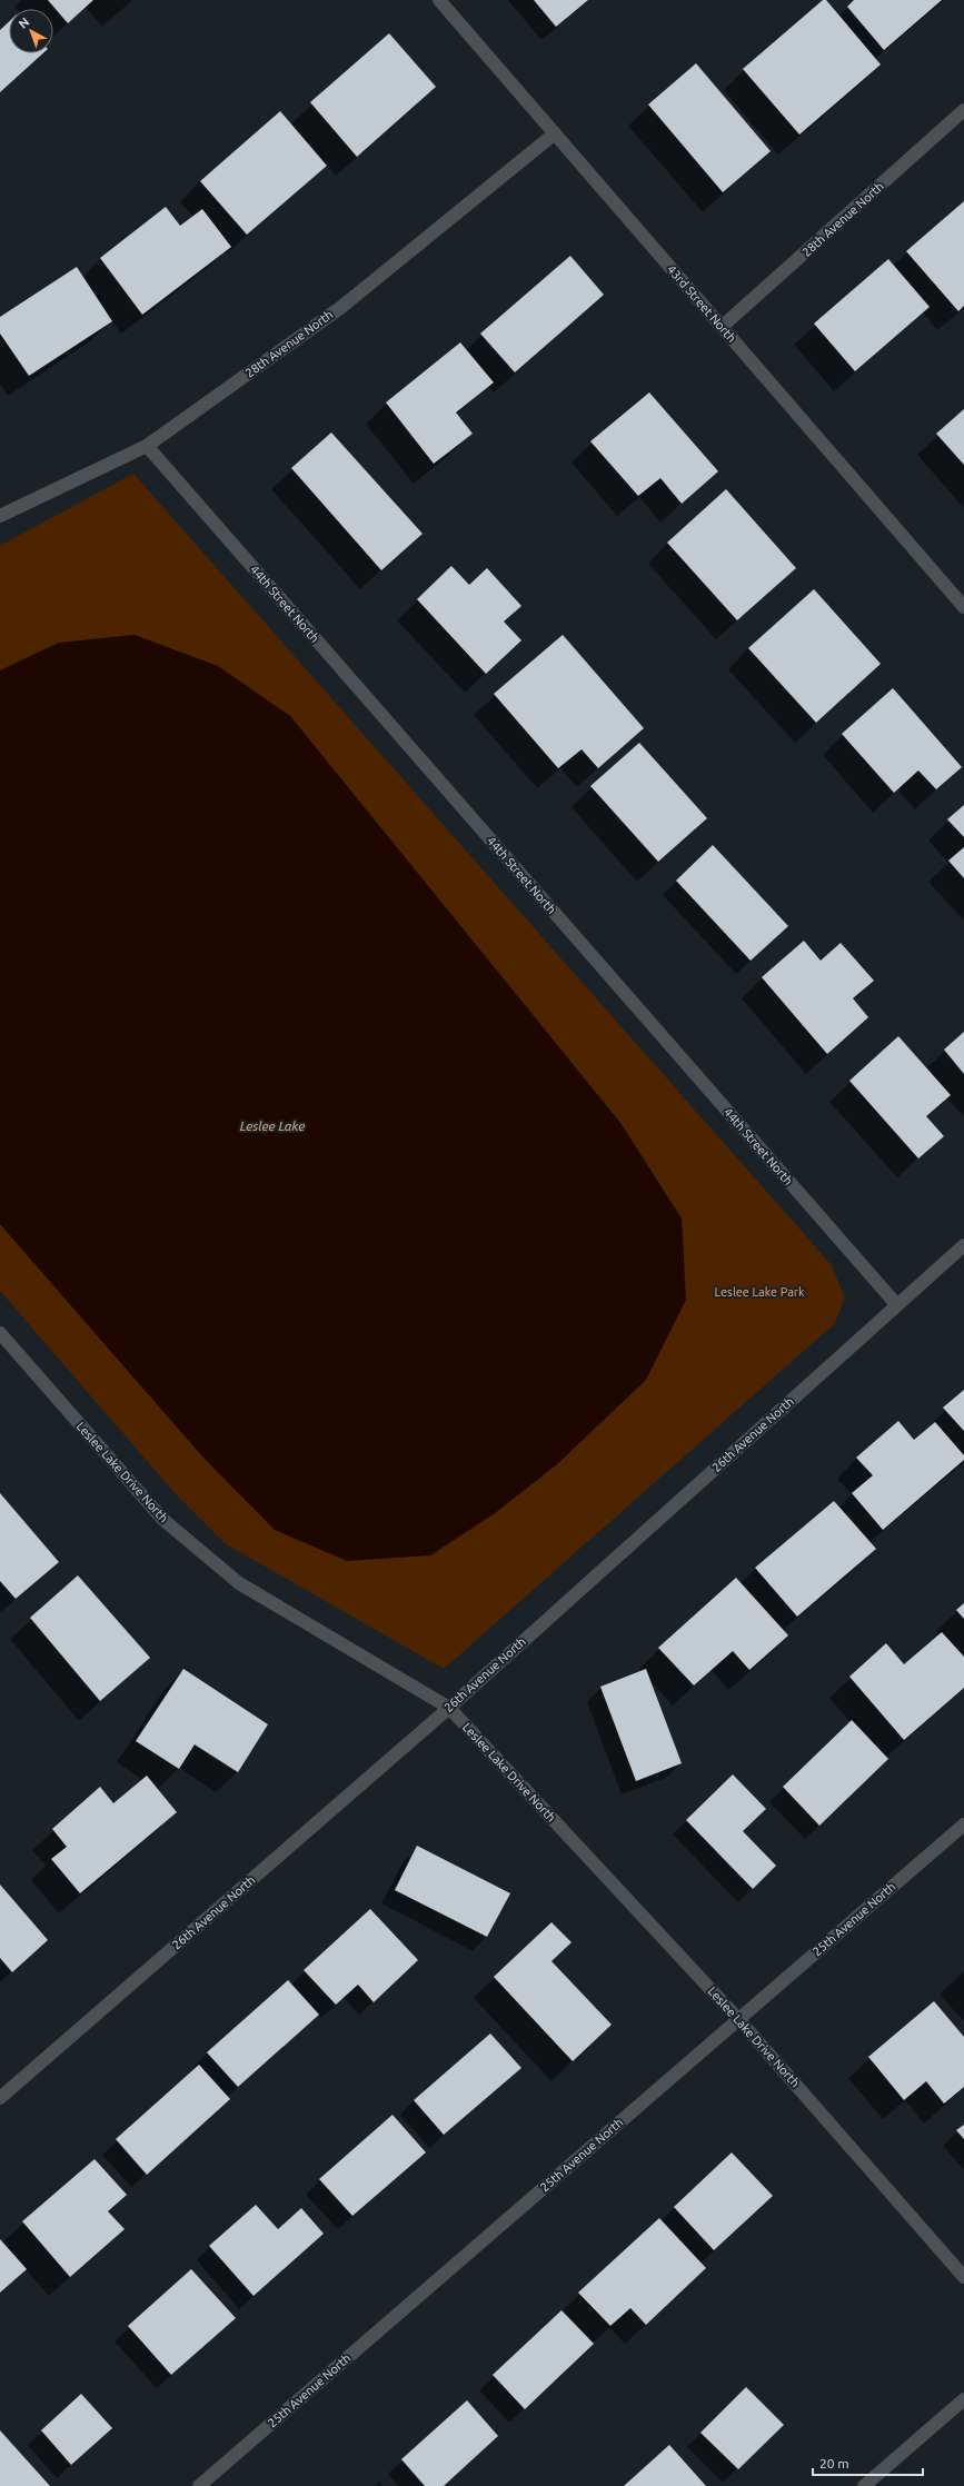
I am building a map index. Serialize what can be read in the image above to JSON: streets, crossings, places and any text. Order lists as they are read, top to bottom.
{
  "streets": {
    "street": [
      "28th Avenue North",
      "43rd Street North",
      "44th Street North",
      "26th Avenue North",
      "Leslee Lake Drive North",
      "25th Avenue North"
    ]
  },
  "crossings": [
    ["28th Avenue North", "43rd Street North"],
    ["28th Avenue North", "44th Street North"],
    ["44th Street North", "26th Avenue North"],
    ["26th Avenue North", "Leslee Lake Drive North"],
    ["Leslee Lake Drive North", "25th Avenue North"]
  ],
  "water": ["Leslee Lake"],
  "parks": ["Leslee Lake Park"],
  "scale_bar": "20 m",
  "north": "top left"
}
